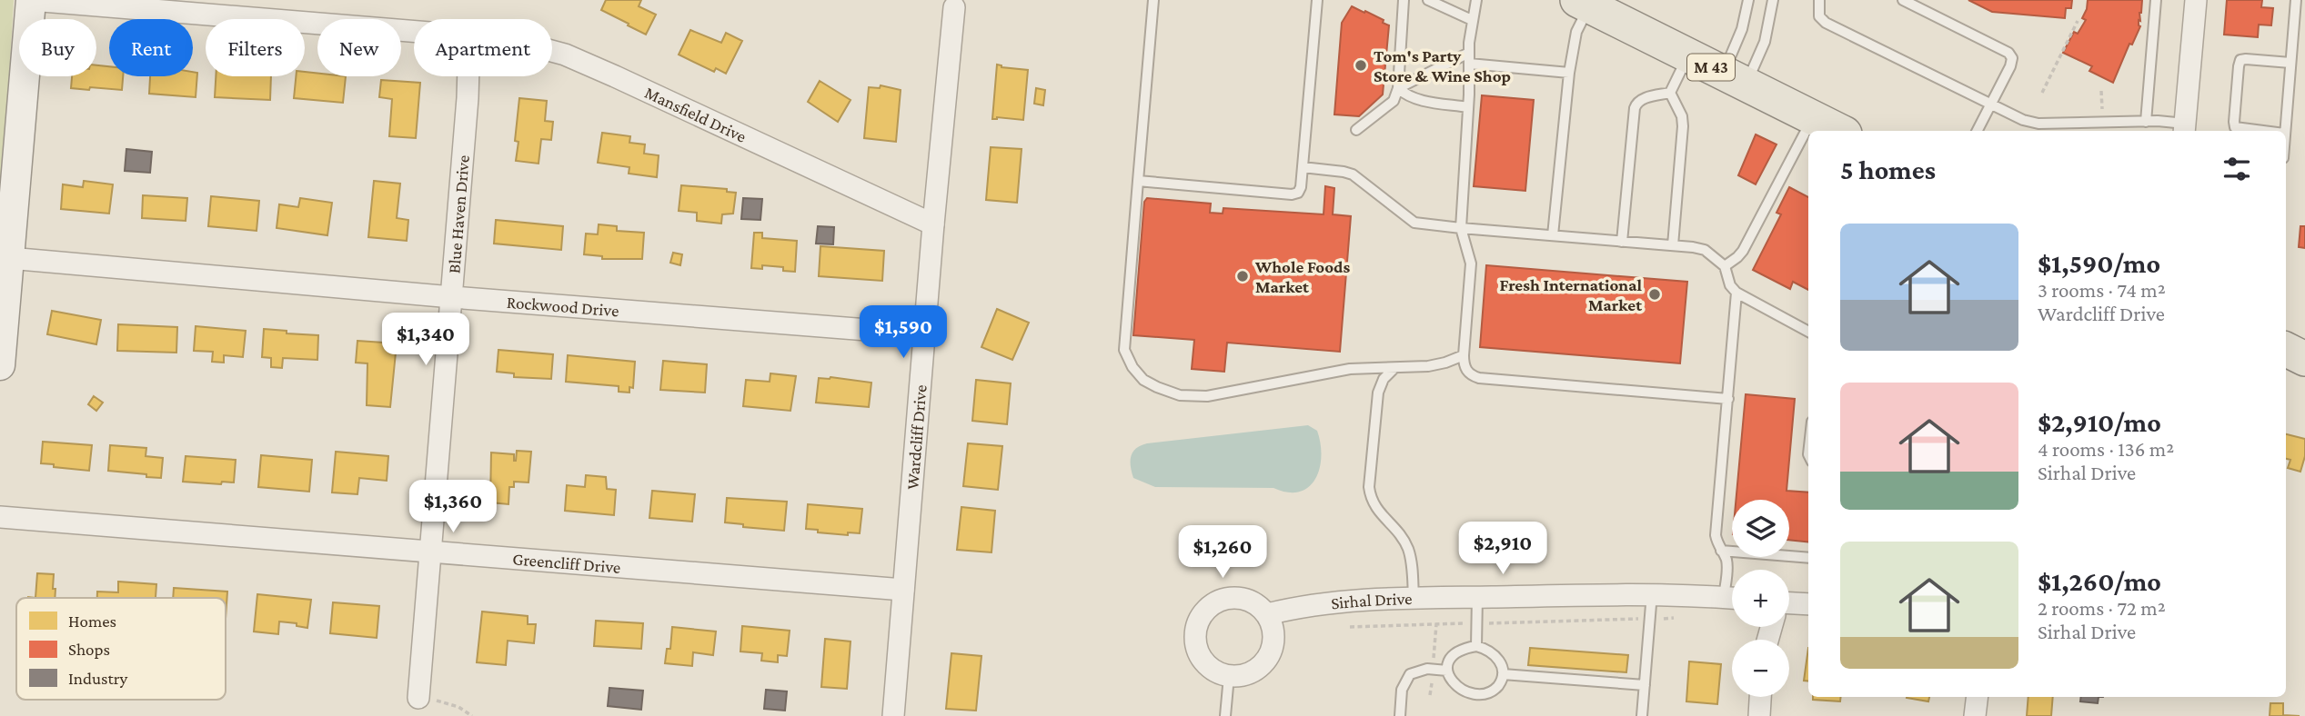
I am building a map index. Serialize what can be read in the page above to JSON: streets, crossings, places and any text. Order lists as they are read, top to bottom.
{
  "streets": {
    "main road": ["M 43"],
    "street": [
      "Mansfield Drive",
      "Blue Haven Drive",
      "Rockwood Drive",
      "Wardcliff Drive",
      "Greencliff Drive",
      "Sirhal Drive"
    ]
  },
  "crossings": [
    ["Mansfield Drive", "Wardcliff Drive"],
    ["Blue Haven Drive", "Rockwood Drive"],
    ["Blue Haven Drive", "Greencliff Drive"],
    ["Rockwood Drive", "Wardcliff Drive"],
    ["Wardcliff Drive", "Greencliff Drive"]
  ],
  "places": ["Tom's Party Store & Wine Shop", "Whole Foods Market", "Fresh International Market"],
  "legend": ["Homes", "Shops", "Industry"],
  "page": {
    "chip": [
      "Buy",
      "Rent",
      "Filters",
      "New",
      "Apartment"
    ],
    "heading": "5 homes",
    "list": [
      {
        "name": "$1,590/mo",
        "note": "3 rooms · 74 m² · Wardcliff Drive"
      },
      {
        "name": "$2,910/mo",
        "note": "4 rooms · 136 m² · Sirhal Drive"
      },
      {
        "name": "$1,260/mo",
        "note": "2 rooms · 72 m² · Sirhal Drive"
      }
    ],
    "price": [
      "$1,590",
      "$1,340",
      "$1,360",
      "$2,910",
      "$1,260"
    ],
    "map_buttons": ["+", "−"]
  }
}
